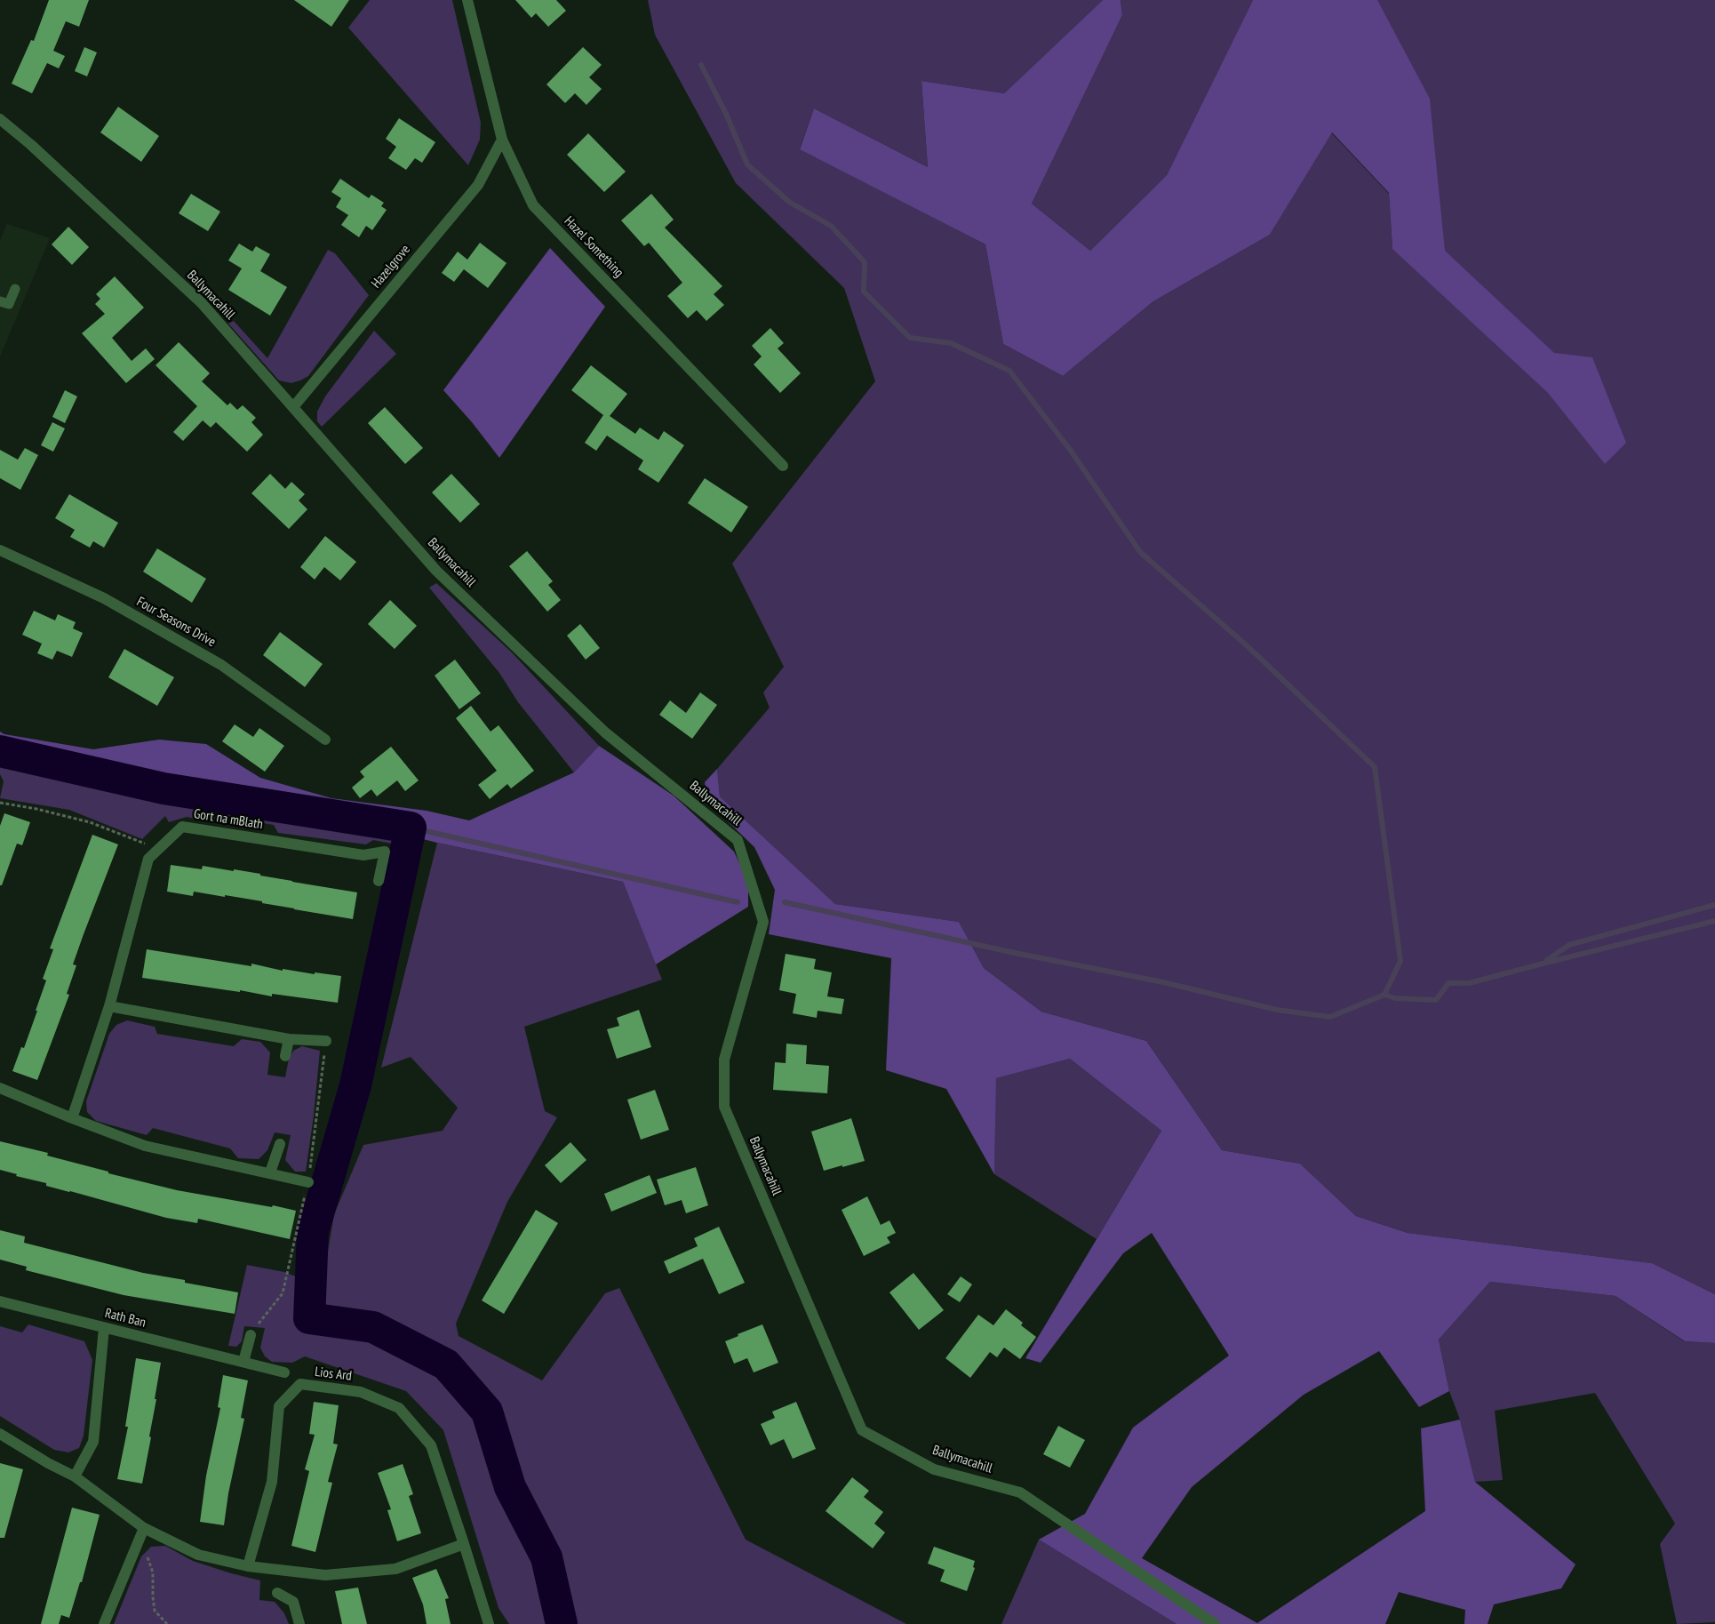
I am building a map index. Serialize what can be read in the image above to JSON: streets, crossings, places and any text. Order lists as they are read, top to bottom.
{
  "streets": {
    "street": [
      "Hazel Something",
      "Hazelgrove",
      "Ballymacahill",
      "Four Seasons Drive",
      "Gort na mBlath",
      "Rath Ban",
      "Lios Ard"
    ]
  },
  "crossings": [
    ["Hazel Something", "Hazelgrove"],
    ["Hazelgrove", "Ballymacahill"]
  ]
}
